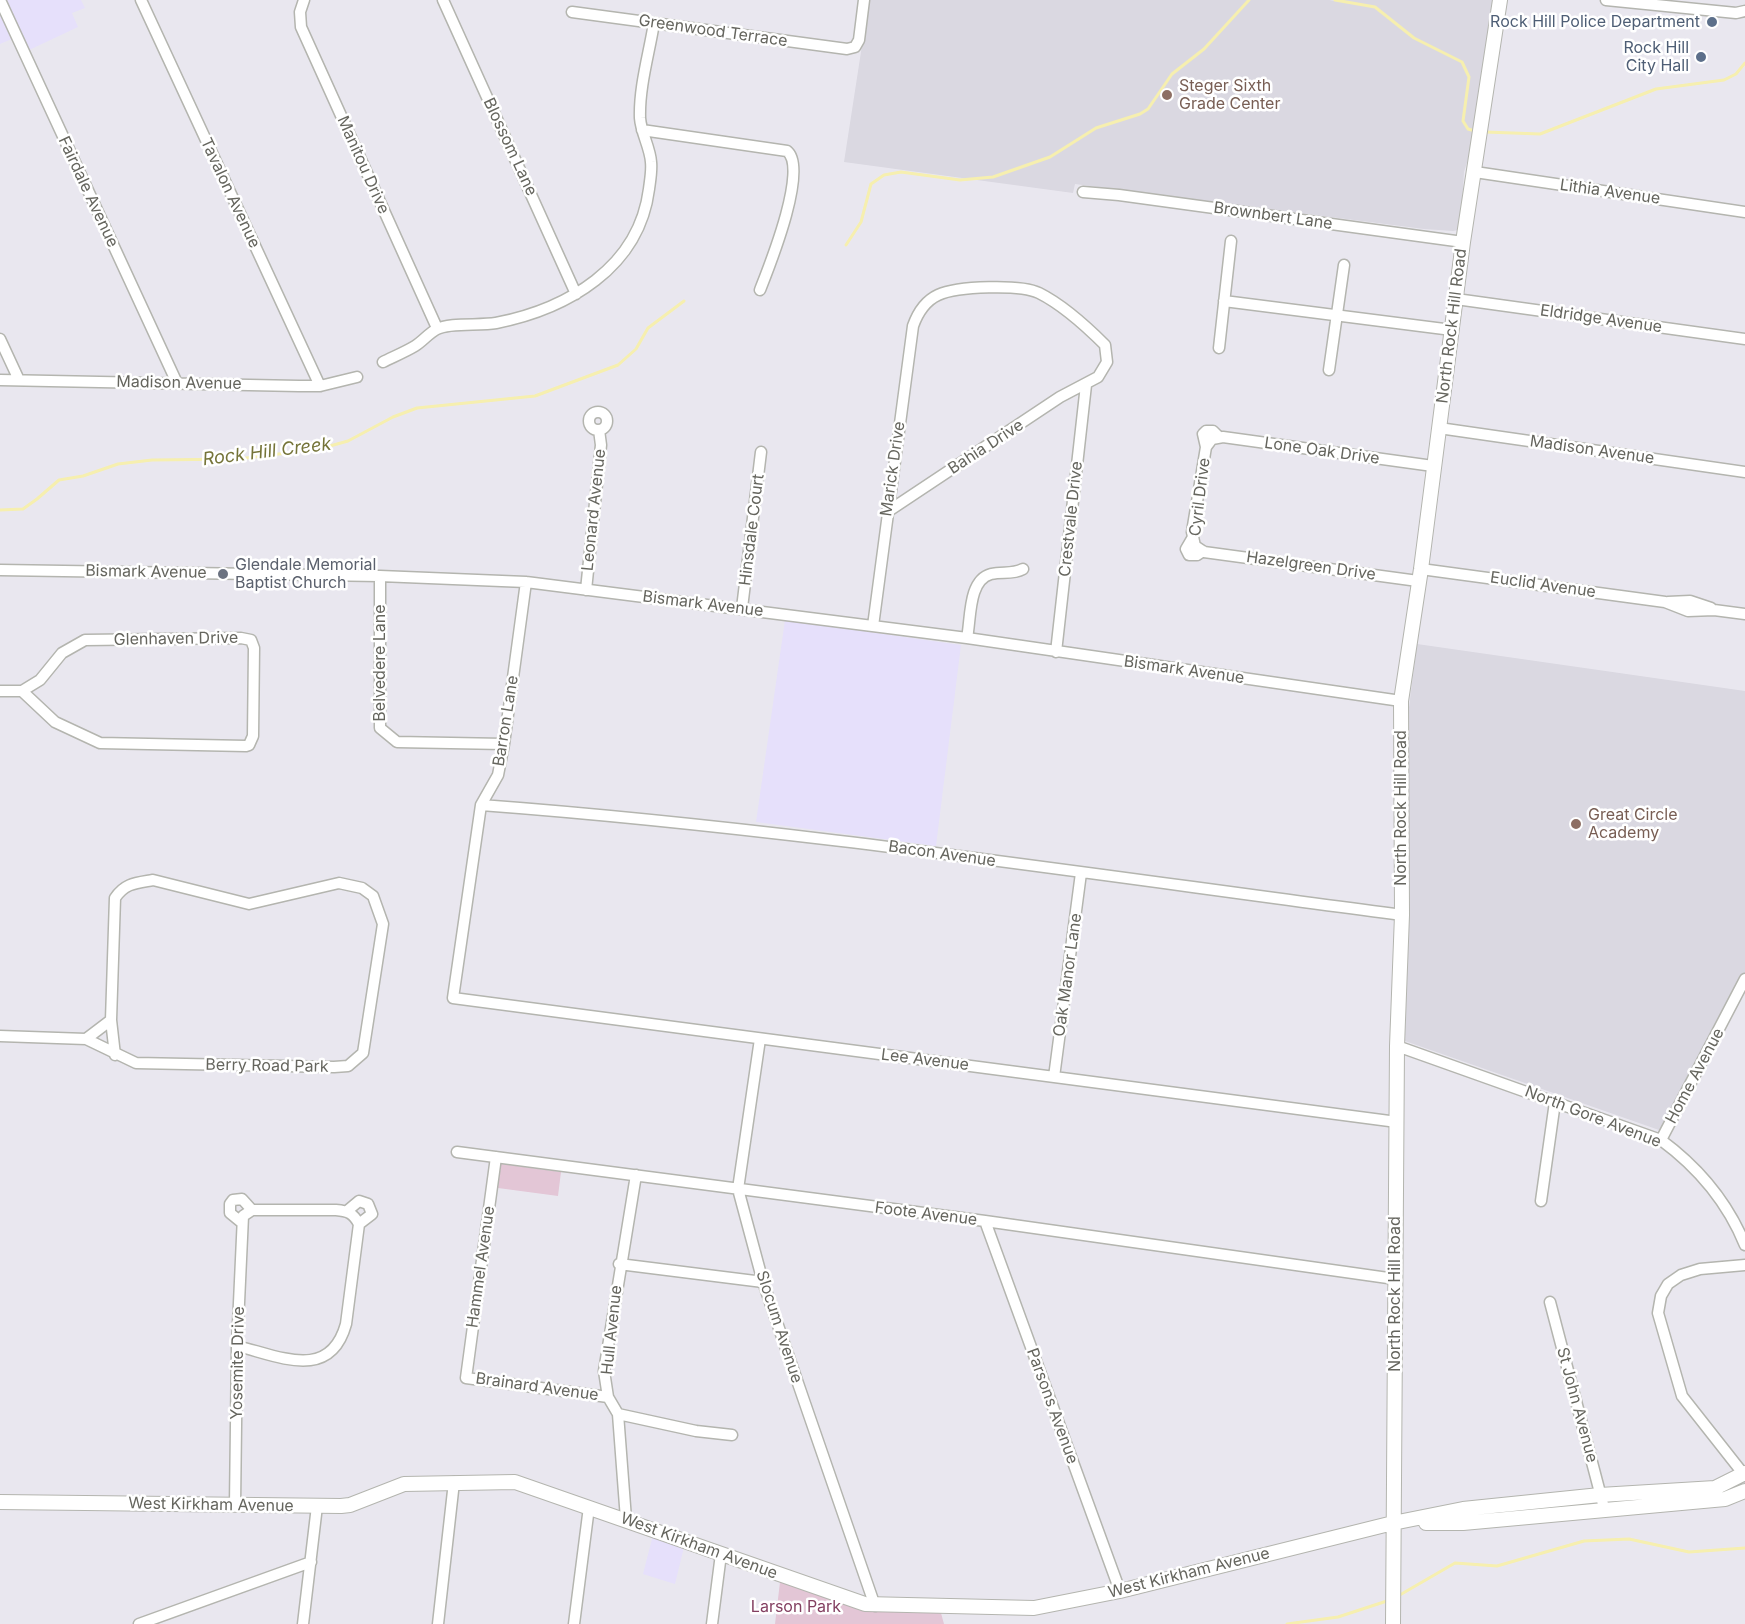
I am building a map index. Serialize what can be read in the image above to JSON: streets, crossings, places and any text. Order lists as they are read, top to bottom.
{
  "streets": {
    "street": [
      "Greenwood Terrace",
      "Blossom Lane",
      "Manitou Drive",
      "Fairdale Avenue",
      "Lithia Avenue",
      "Tavalon Avenue",
      "Brownbert Lane",
      "Eldridge Avenue",
      "North Rock Hill Road",
      "Madison Avenue",
      "Bahia Drive",
      "Lone Oak Drive",
      "Marick Drive",
      "Cyril Drive",
      "Leonard Avenue",
      "Crestvale Drive",
      "Hinsdale Court",
      "Hazelgreen Drive",
      "Bismark Avenue",
      "Euclid Avenue",
      "Glenhaven Drive",
      "Belvedere Lane",
      "Barron Lane",
      "Bacon Avenue",
      "Oak Manor Lane",
      "Lee Avenue",
      "Berry Road Park",
      "Home Avenue",
      "North Gore Avenue",
      "Foote Avenue",
      "Hammel Avenue",
      "Slocum Avenue",
      "Hull Avenue",
      "Yosemite Drive",
      "Brainard Avenue",
      "St John Avenue",
      "Parsons Avenue",
      "West Kirkham Avenue"
    ]
  },
  "crossings": [
    ["Fairdale Avenue", "Madison Avenue"],
    ["Lithia Avenue", "North Rock Hill Road"],
    ["Tavalon Avenue", "Madison Avenue"],
    ["Brownbert Lane", "North Rock Hill Road"],
    ["Eldridge Avenue", "North Rock Hill Road"],
    ["North Rock Hill Road", "Madison Avenue"],
    ["North Rock Hill Road", "Lone Oak Drive"],
    ["North Rock Hill Road", "Hazelgreen Drive"],
    ["North Rock Hill Road", "Bismark Avenue"],
    ["North Rock Hill Road", "Euclid Avenue"],
    ["North Rock Hill Road", "Bacon Avenue"],
    ["North Rock Hill Road", "Lee Avenue"],
    ["North Rock Hill Road", "North Gore Avenue"],
    ["North Rock Hill Road", "Foote Avenue"],
    ["North Rock Hill Road", "West Kirkham Avenue"],
    ["Bahia Drive", "Marick Drive"],
    ["Bahia Drive", "Crestvale Drive"],
    ["Lone Oak Drive", "Cyril Drive"],
    ["Marick Drive", "Crestvale Drive"],
    ["Marick Drive", "Bismark Avenue"],
    ["Cyril Drive", "Hazelgreen Drive"],
    ["Leonard Avenue", "Bismark Avenue"],
    ["Crestvale Drive", "Bismark Avenue"],
    ["Hinsdale Court", "Bismark Avenue"],
    ["Hazelgreen Drive", "Euclid Avenue"],
    ["Bismark Avenue", "Belvedere Lane"],
    ["Bismark Avenue", "Barron Lane"],
    ["Belvedere Lane", "Barron Lane"],
    ["Barron Lane", "Bacon Avenue"],
    ["Barron Lane", "Lee Avenue"],
    ["Bacon Avenue", "Oak Manor Lane"],
    ["Oak Manor Lane", "Lee Avenue"],
    ["Lee Avenue", "Slocum Avenue"],
    ["Home Avenue", "North Gore Avenue"],
    ["Foote Avenue", "Hammel Avenue"],
    ["Foote Avenue", "Slocum Avenue"],
    ["Foote Avenue", "Hull Avenue"],
    ["Foote Avenue", "Parsons Avenue"],
    ["Hammel Avenue", "Brainard Avenue"],
    ["Slocum Avenue", "West Kirkham Avenue"],
    ["Hull Avenue", "Brainard Avenue"],
    ["Hull Avenue", "West Kirkham Avenue"],
    ["Yosemite Drive", "West Kirkham Avenue"],
    ["St John Avenue", "West Kirkham Avenue"],
    ["Parsons Avenue", "West Kirkham Avenue"]
  ],
  "water": ["Rock Hill Creek"],
  "parks": ["Larson Park"],
  "places": [
    "Rock Hill Police Department",
    "Rock Hill City Hall",
    "Steger Sixth Grade Center",
    "Glendale Memorial Baptist Church",
    "Great Circle Academy"
  ]
}
